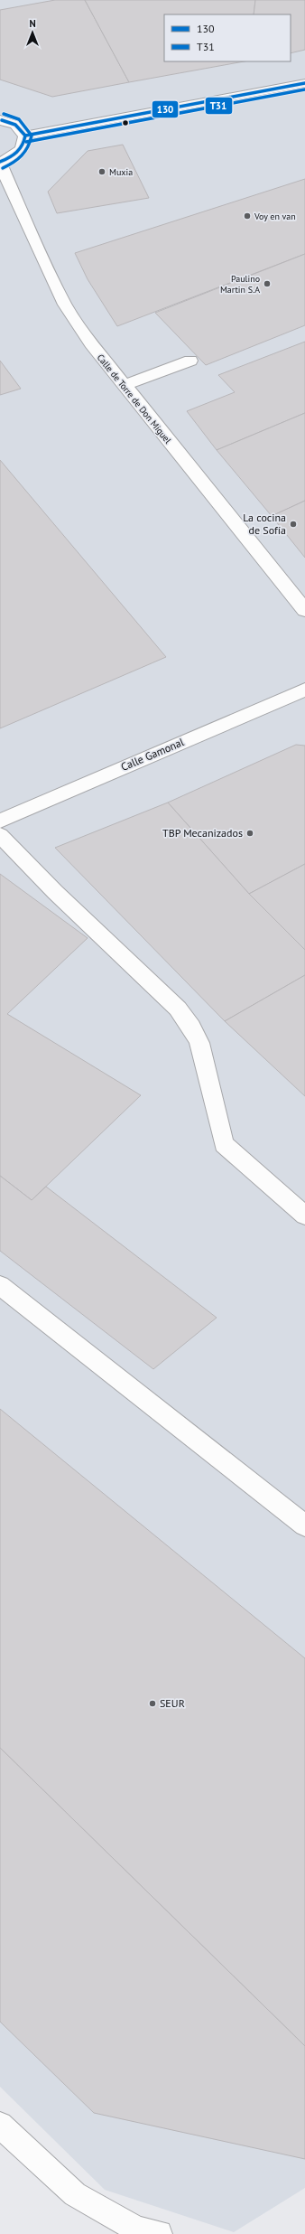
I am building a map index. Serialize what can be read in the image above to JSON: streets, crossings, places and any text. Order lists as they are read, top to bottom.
{
  "streets": {
    "street": ["Calle de Torre de Don Miguel", "Calle Gamonal"]
  },
  "places": [
    "Muxia",
    "Voy en van",
    "Paulino Martin S.A",
    "La cocina de Sofía",
    "TBP Mecanizados",
    "SEUR"
  ],
  "lines": ["transit line 130", "transit line T31"],
  "legend": ["130", "T31"],
  "north": "top"
}
